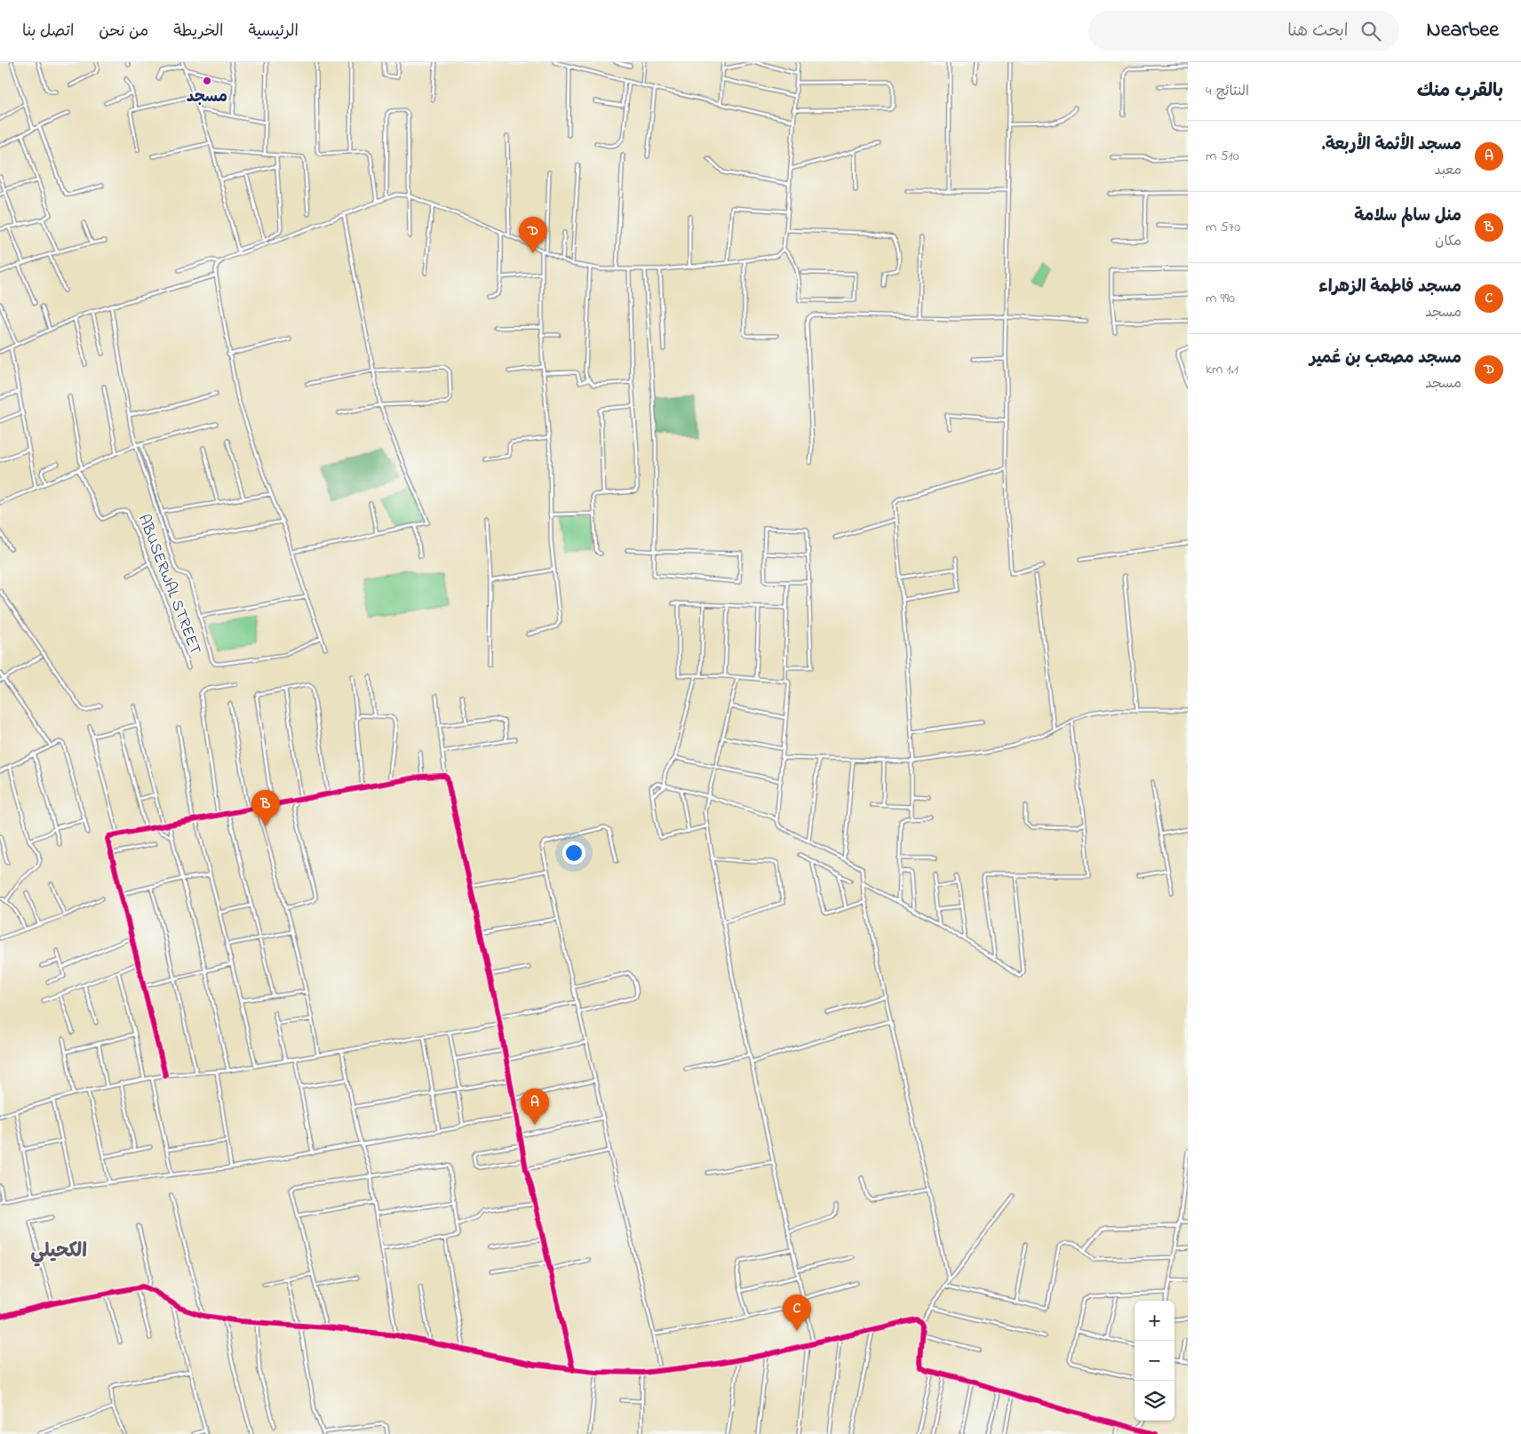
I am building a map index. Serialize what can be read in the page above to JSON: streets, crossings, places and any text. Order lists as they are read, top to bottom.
{
  "streets": {
    "street": ["ABUSERWAL STREET"]
  },
  "districts": ["الكحيلي"],
  "places": ["مسجد"],
  "page": {
    "header": "Nearbee",
    "search": "ابحث هنا",
    "nav": [
      "الرئيسية",
      "الخريطة",
      "من نحن",
      "اتصل بنا"
    ],
    "heading": ["بالقرب منك", "النتائج: 4"],
    "list": [
      {
        "mark": "A",
        "name": "مسجد الأئمة الأربعة.",
        "note": "معبد",
        "value": "510 m"
      },
      {
        "mark": "B",
        "name": "منل سالم سلامة",
        "note": "مكان",
        "value": "570 m"
      },
      {
        "mark": "C",
        "name": "مسجد فاطمة الزهراء",
        "note": "مسجد",
        "value": "990 m"
      },
      {
        "mark": "D",
        "name": "مسجد مصعب بن عُمير",
        "note": "مسجد",
        "value": "1.1 km"
      }
    ],
    "pins": [
      "D",
      "B",
      "A",
      "C"
    ],
    "map_buttons": ["+", "−"]
  }
}
